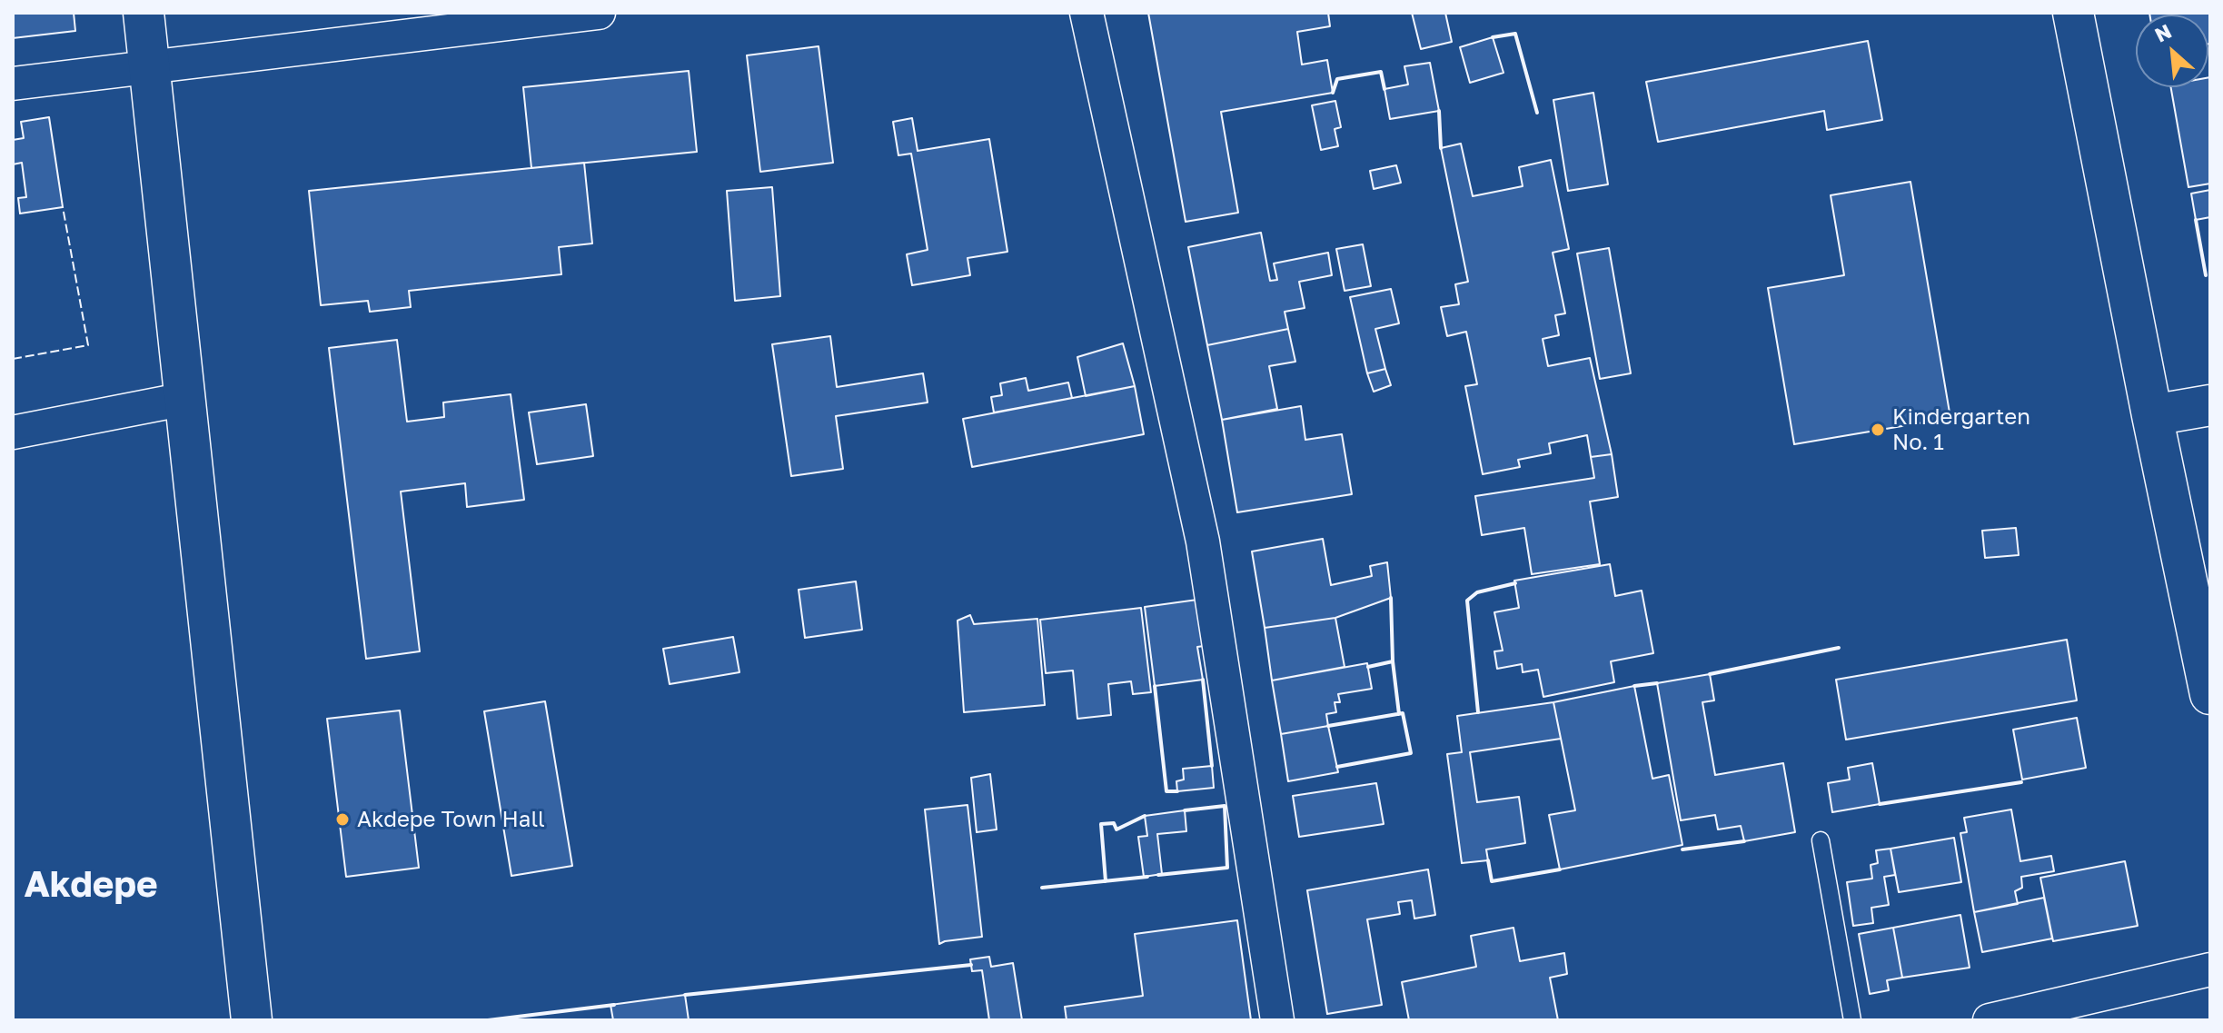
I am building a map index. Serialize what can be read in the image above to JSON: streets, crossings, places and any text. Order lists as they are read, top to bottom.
{
  "districts": ["Akdepe"],
  "places": ["Kindergarten No. 1", "Akdepe Town Hall"],
  "north": "top left"
}
